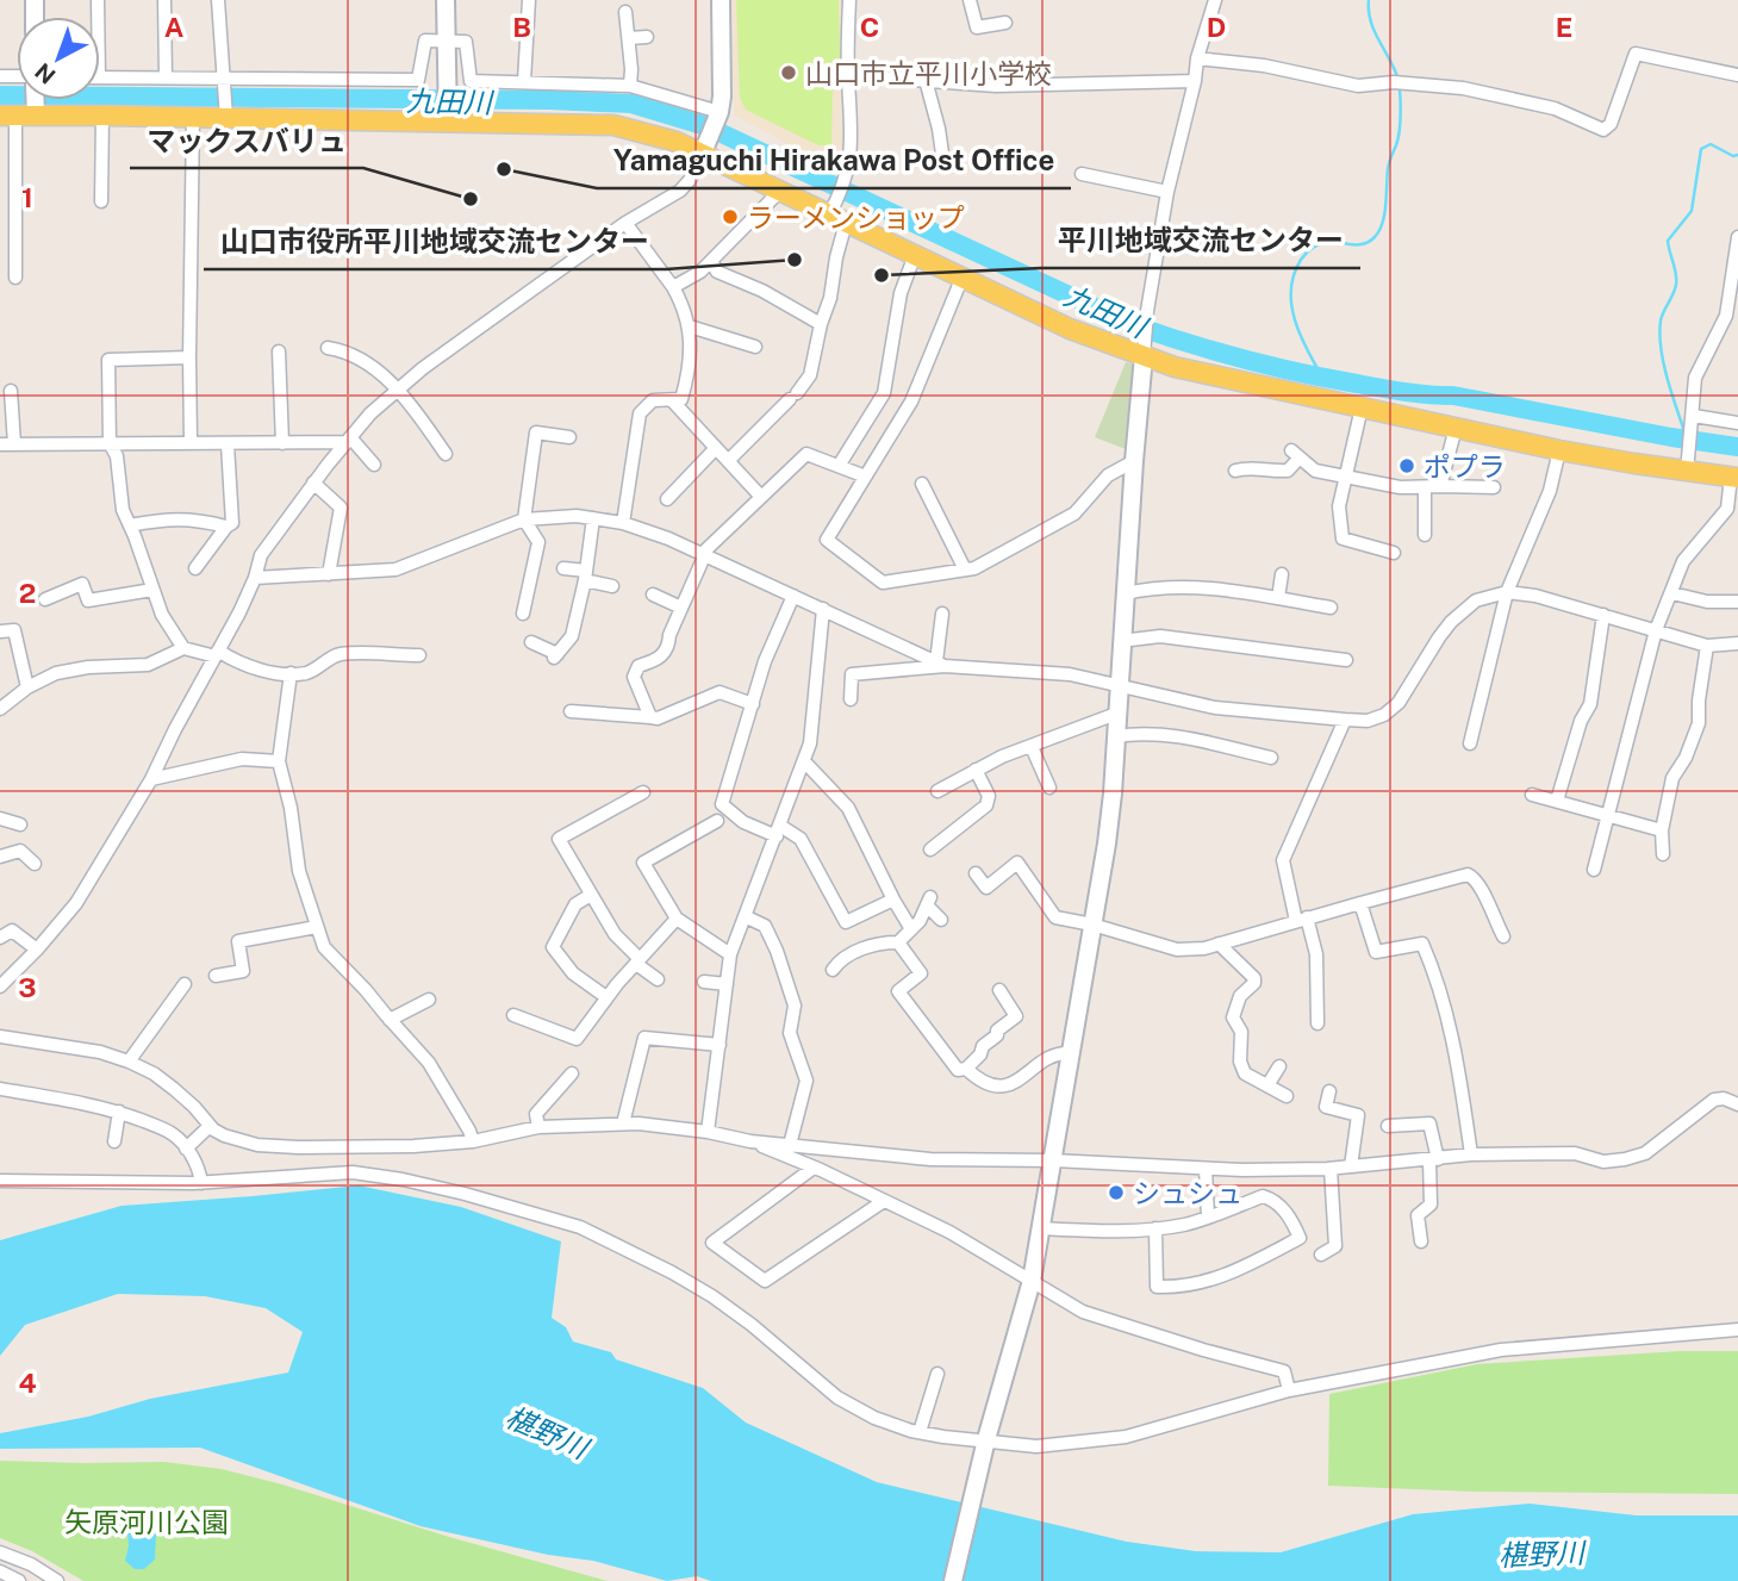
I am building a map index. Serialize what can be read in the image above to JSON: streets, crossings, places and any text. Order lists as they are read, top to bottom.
{
  "water": ["九田川", "椹野川"],
  "parks": ["矢原河川公園"],
  "places": [
    "山口市立平川小学校",
    "Yamaguchi Hirakawa Post Office",
    "マックスバリュ",
    "ラーメンショップ",
    "山口市役所平川地域交流センター",
    "平川地域交流センター",
    "ポプラ",
    "シュシュ"
  ],
  "north": "bottom left",
  "grid": {
    "columns": [
      "A",
      "B",
      "C",
      "D",
      "E"
    ],
    "rows": [
      "1",
      "2",
      "3",
      "4"
    ]
  }
}
